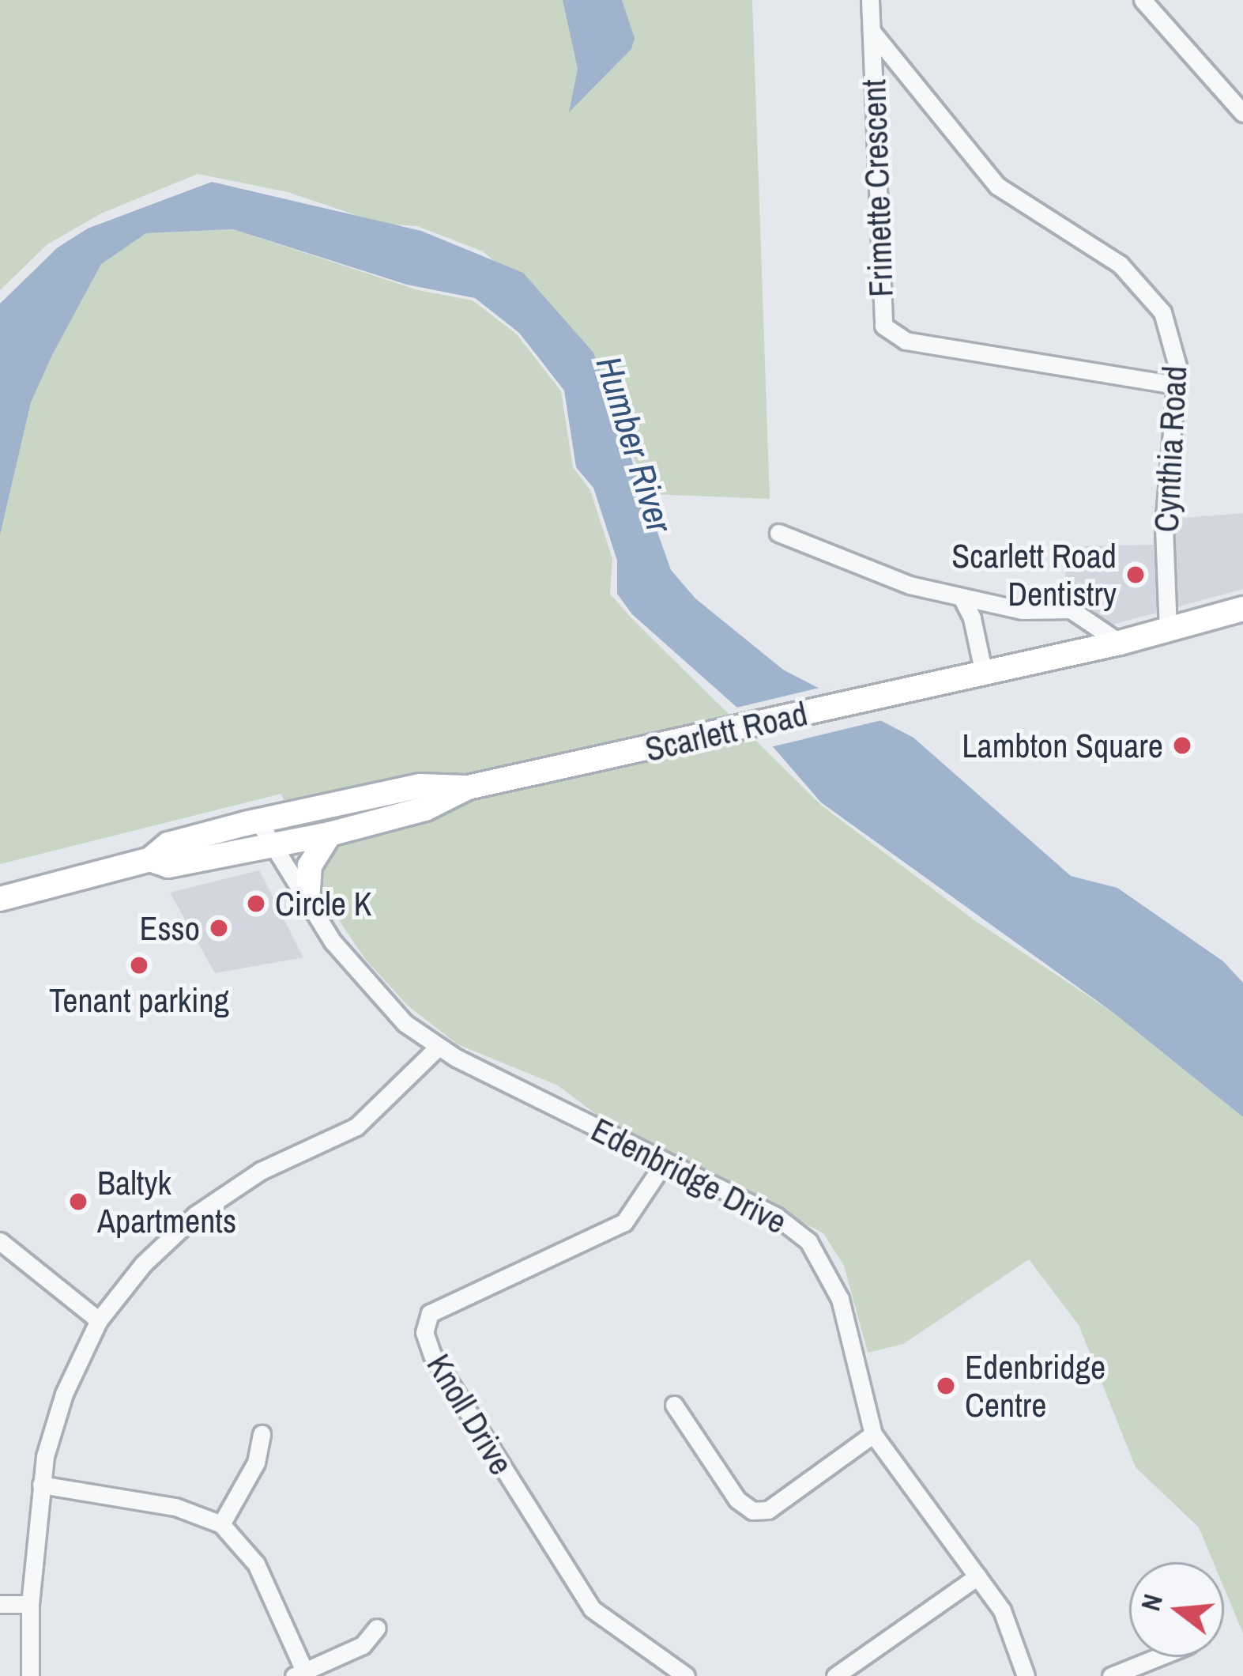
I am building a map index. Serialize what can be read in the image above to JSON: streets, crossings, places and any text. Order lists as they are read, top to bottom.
{
  "streets": {
    "main road": ["Scarlett Road"],
    "street": [
      "Frimette Crescent",
      "Cynthia Road",
      "Edenbridge Drive",
      "Knoll Drive"
    ]
  },
  "crossings": [
    ["Frimette Crescent", "Cynthia Road"],
    ["Cynthia Road", "Scarlett Road"],
    ["Scarlett Road", "Edenbridge Drive"],
    ["Edenbridge Drive", "Knoll Drive"]
  ],
  "water": ["Humber River"],
  "places": [
    "Scarlett Road Dentistry",
    "Lambton Square",
    "Circle K",
    "Esso",
    "Tenant parking",
    "Baltyk Apartments",
    "Edenbridge Centre"
  ],
  "north": "left"
}
